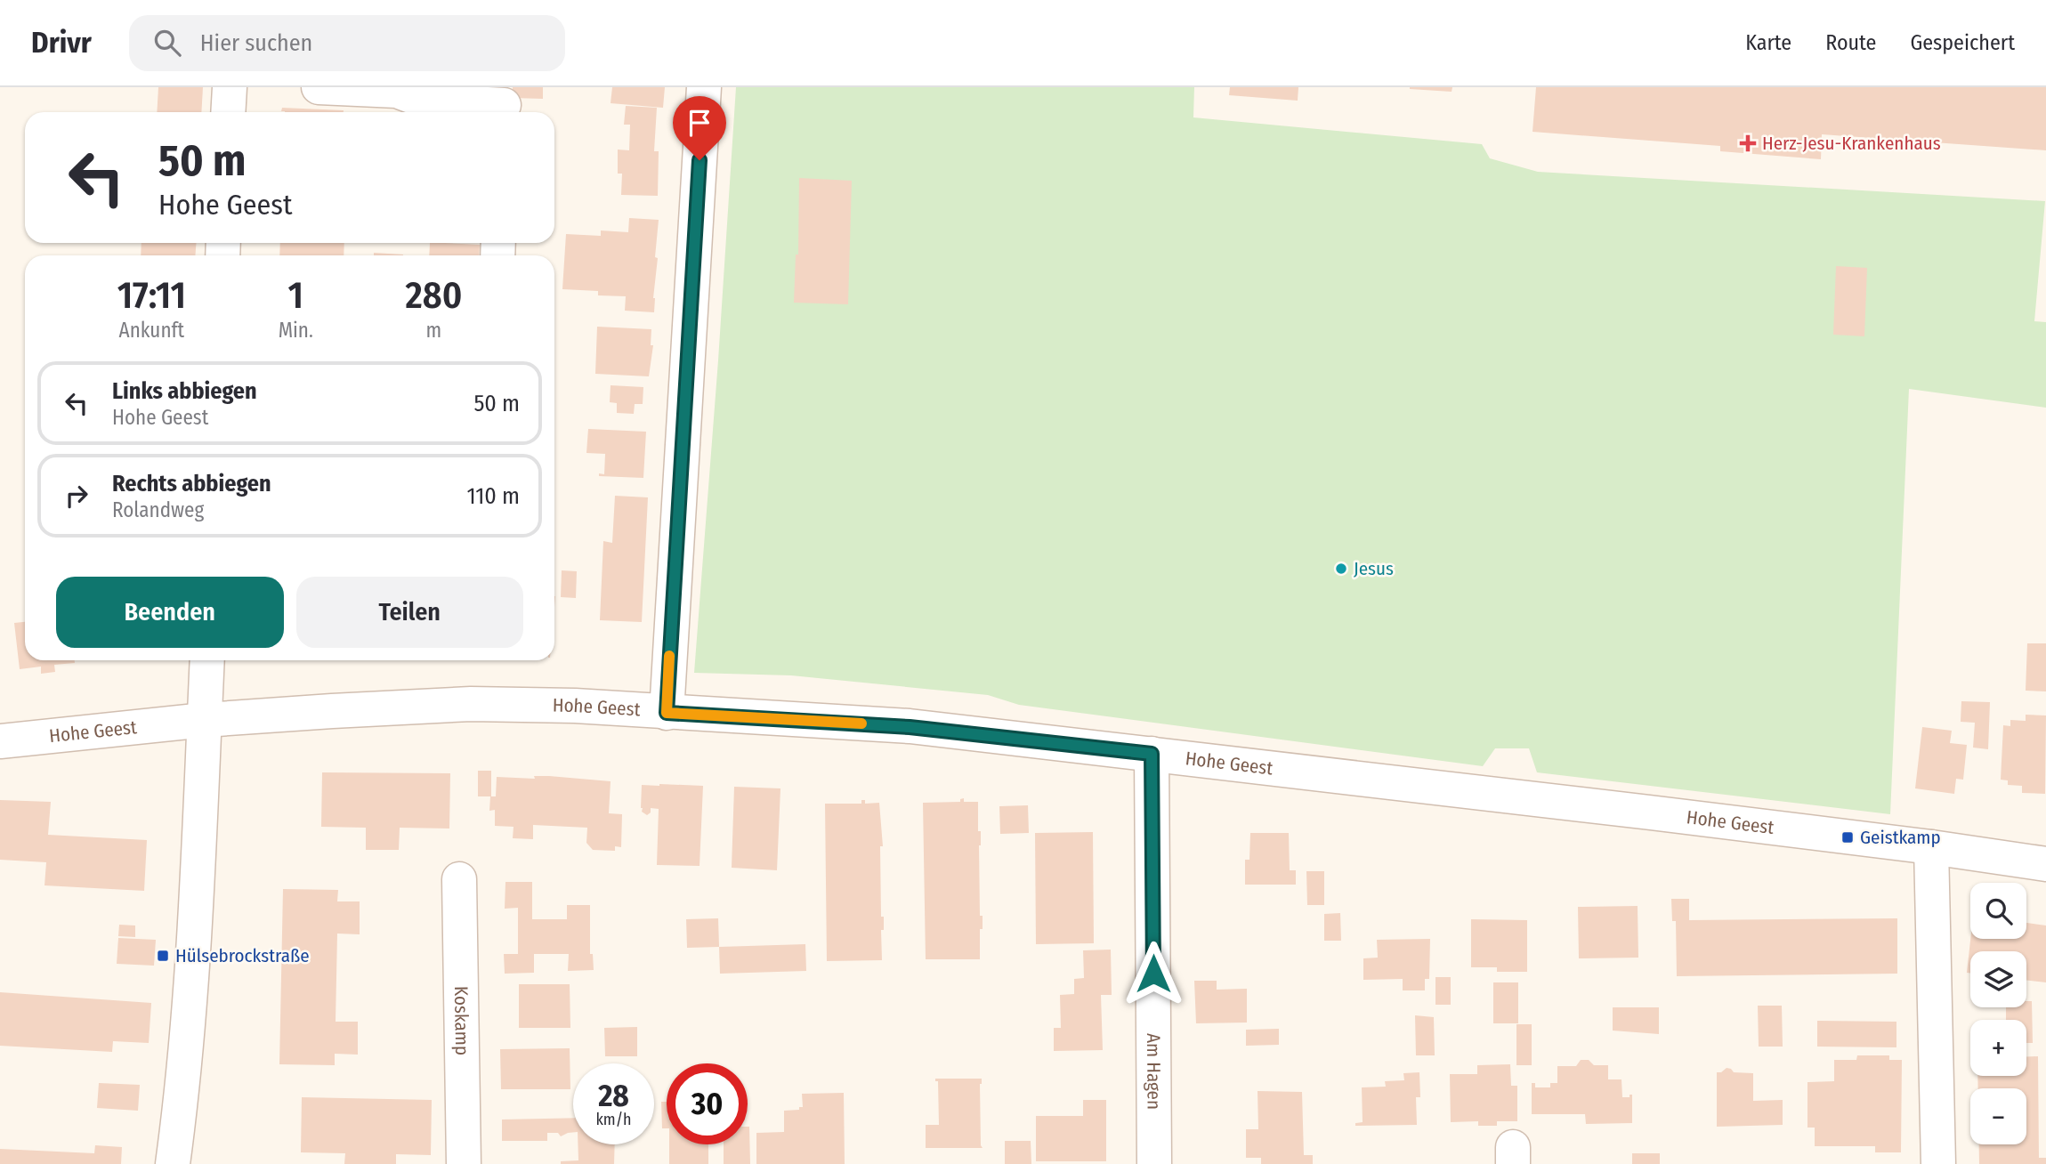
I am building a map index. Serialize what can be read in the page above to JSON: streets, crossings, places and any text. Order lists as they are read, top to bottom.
{
  "streets": {
    "street": ["Hohe Geest", "Koskamp", "Am Hagen"]
  },
  "crossings": [
    ["Hohe Geest", "Am Hagen"]
  ],
  "places": {
    "health": ["Herz-Jesu-Krankenhaus"],
    "other": ["Jesus"],
    "transit": ["Geistkamp", "Hülsebrockstraße"]
  },
  "page": {
    "header": "Drivr",
    "search": "Hier suchen",
    "nav": ["Karte", "Route", "Gespeichert"],
    "turn": ["50 m", "Hohe Geest"],
    "eta": [
      "17:11",
      "Ankunft",
      "1",
      "Min.",
      "280",
      "m"
    ],
    "list": [
      {
        "name": "Links abbiegen",
        "note": "Hohe Geest",
        "value": "50 m"
      },
      {
        "name": "Rechts abbiegen",
        "note": "Rolandweg",
        "value": "110 m"
      }
    ],
    "buttons": ["Beenden", "Teilen"],
    "map_buttons": ["+", "−"],
    "speed": "28 km/h",
    "limit": "30"
  }
}
